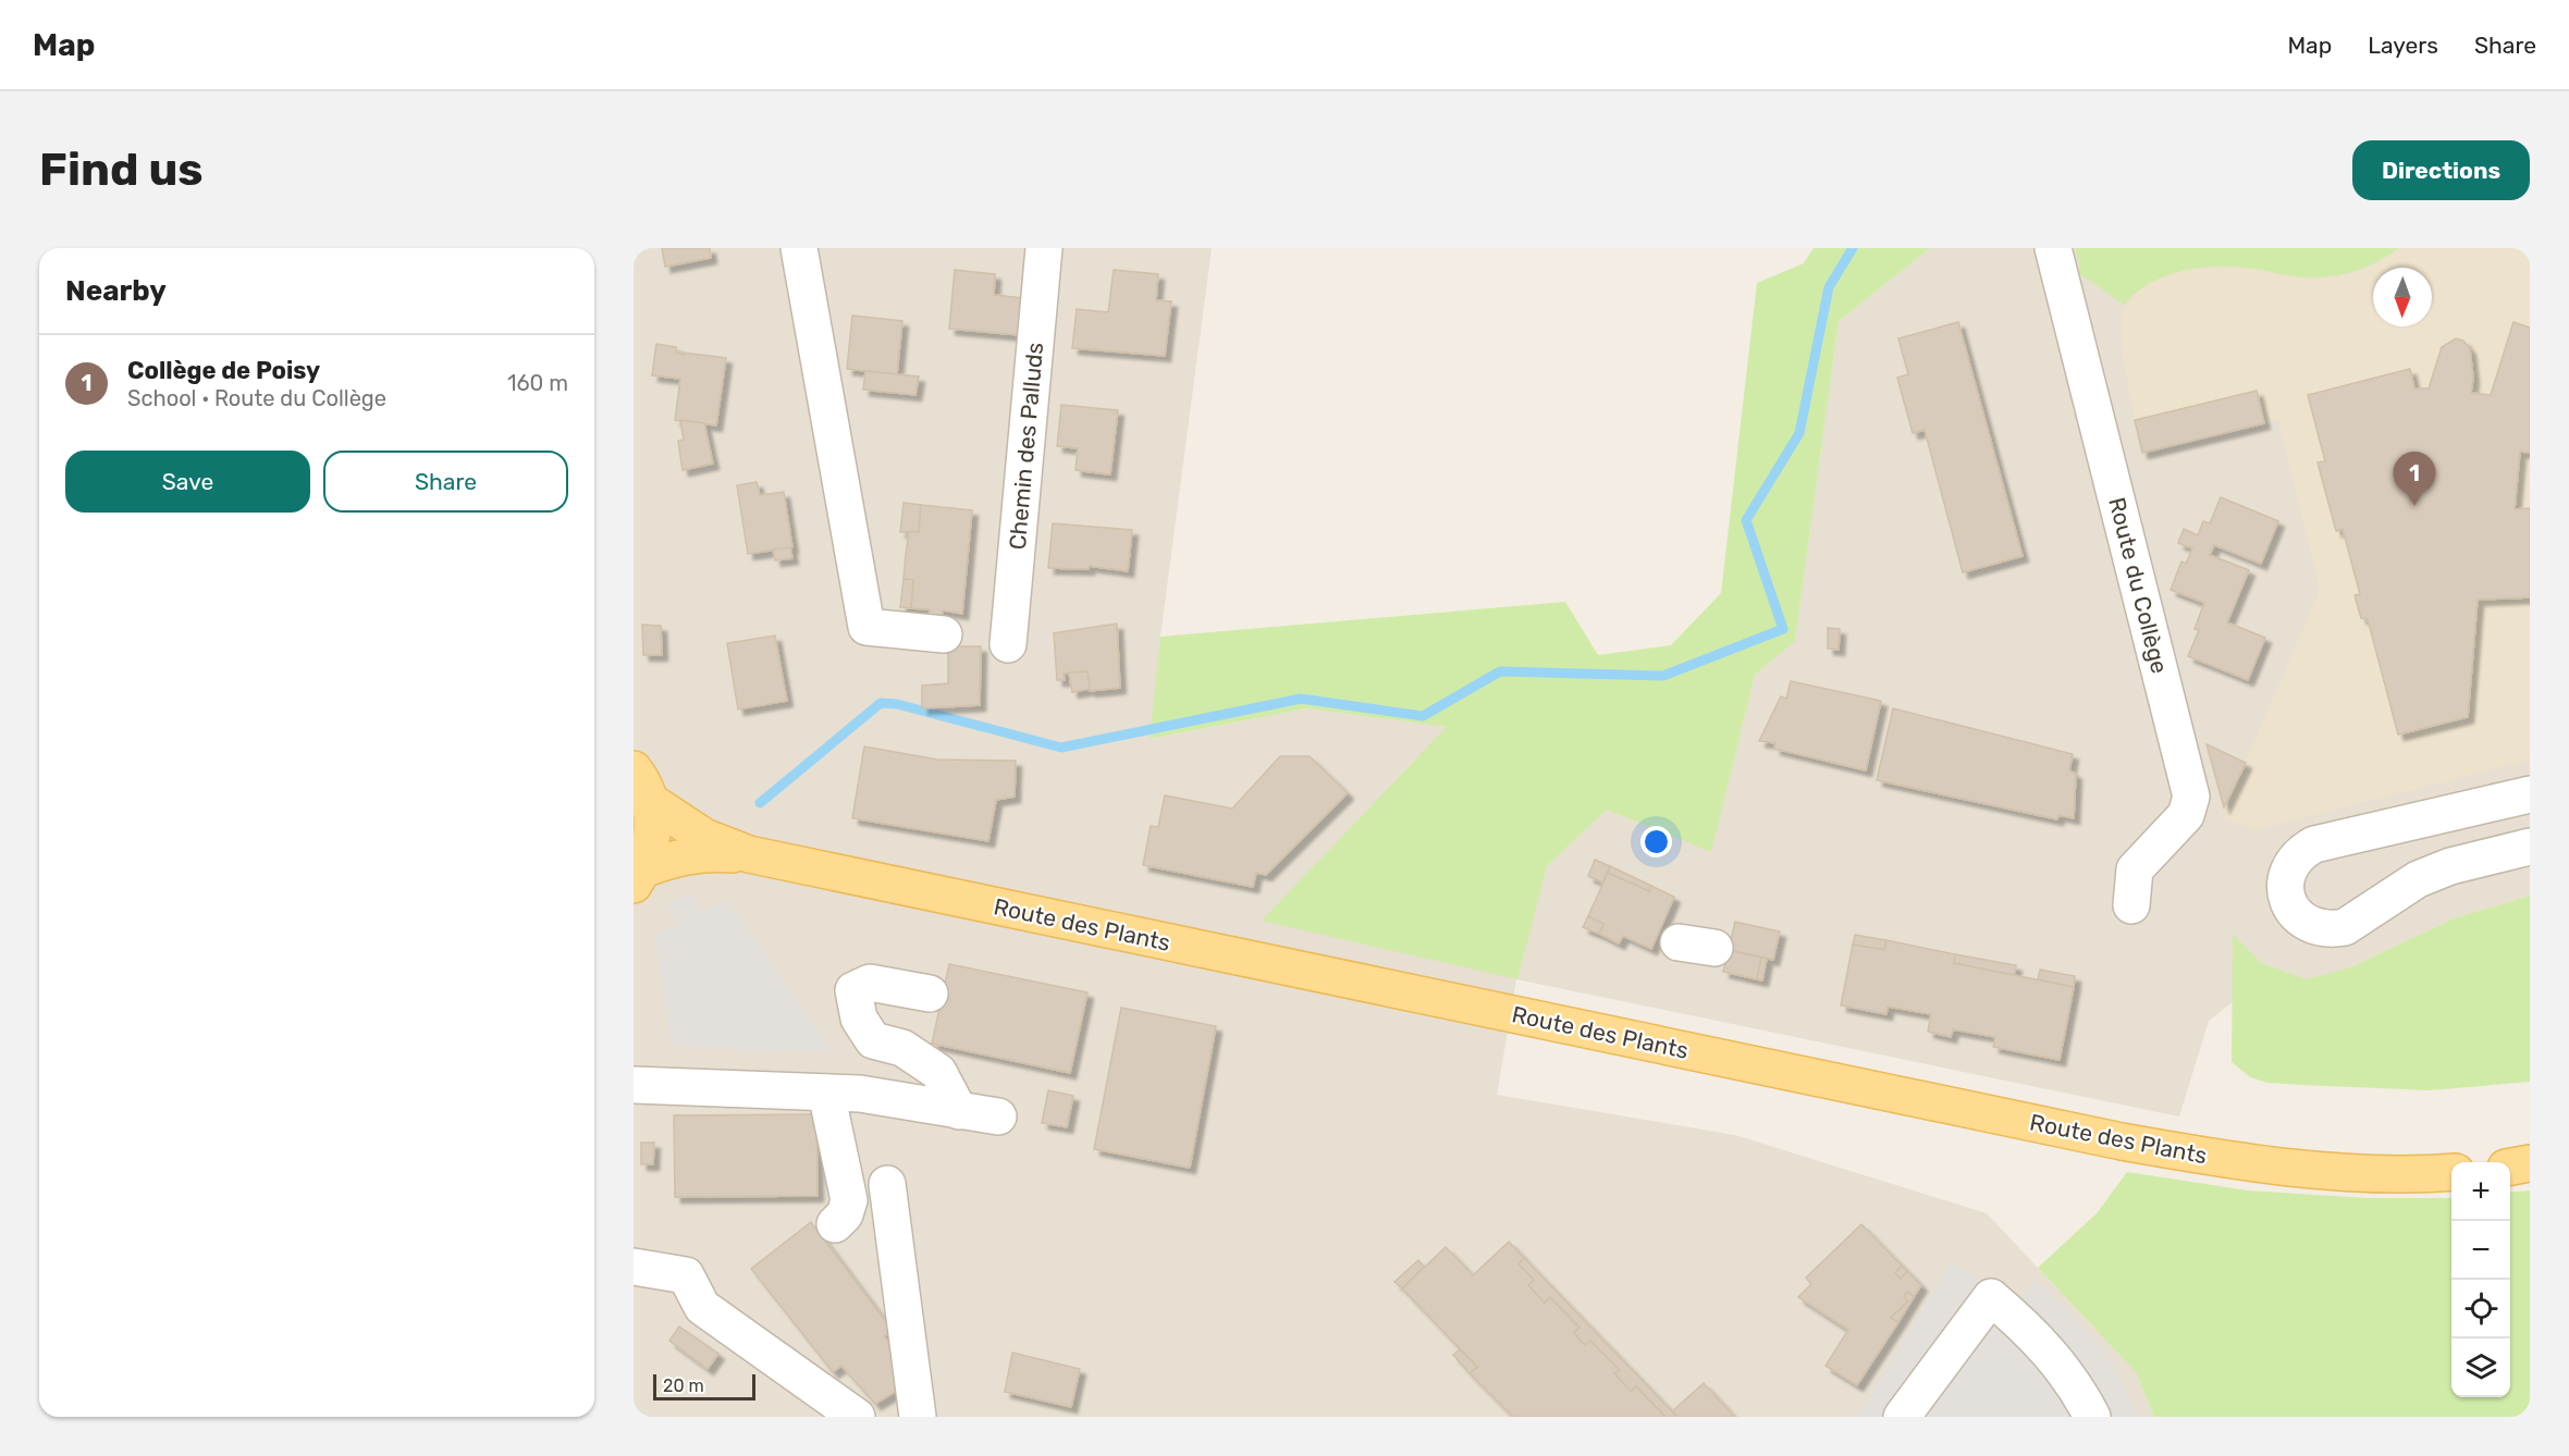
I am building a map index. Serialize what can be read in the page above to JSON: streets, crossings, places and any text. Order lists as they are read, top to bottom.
{
  "streets": {
    "main road": ["Route des Plants"],
    "street": ["Chemin des Palluds", "Route du Collège"]
  },
  "scale_bar": "20 m",
  "north": "bottom",
  "page": {
    "header": "Map",
    "nav": ["Map", "Layers", "Share"],
    "buttons": [
      "Directions",
      ["Save", "Share"]
    ],
    "title": "Find us",
    "heading": "Nearby",
    "list": [
      {
        "mark": "1",
        "name": "Collège de Poisy",
        "note": "School · Route du Collège",
        "value": "160 m"
      }
    ],
    "pins": "1",
    "map_buttons": ["+", "−"],
    "scale": "20 m"
  }
}
